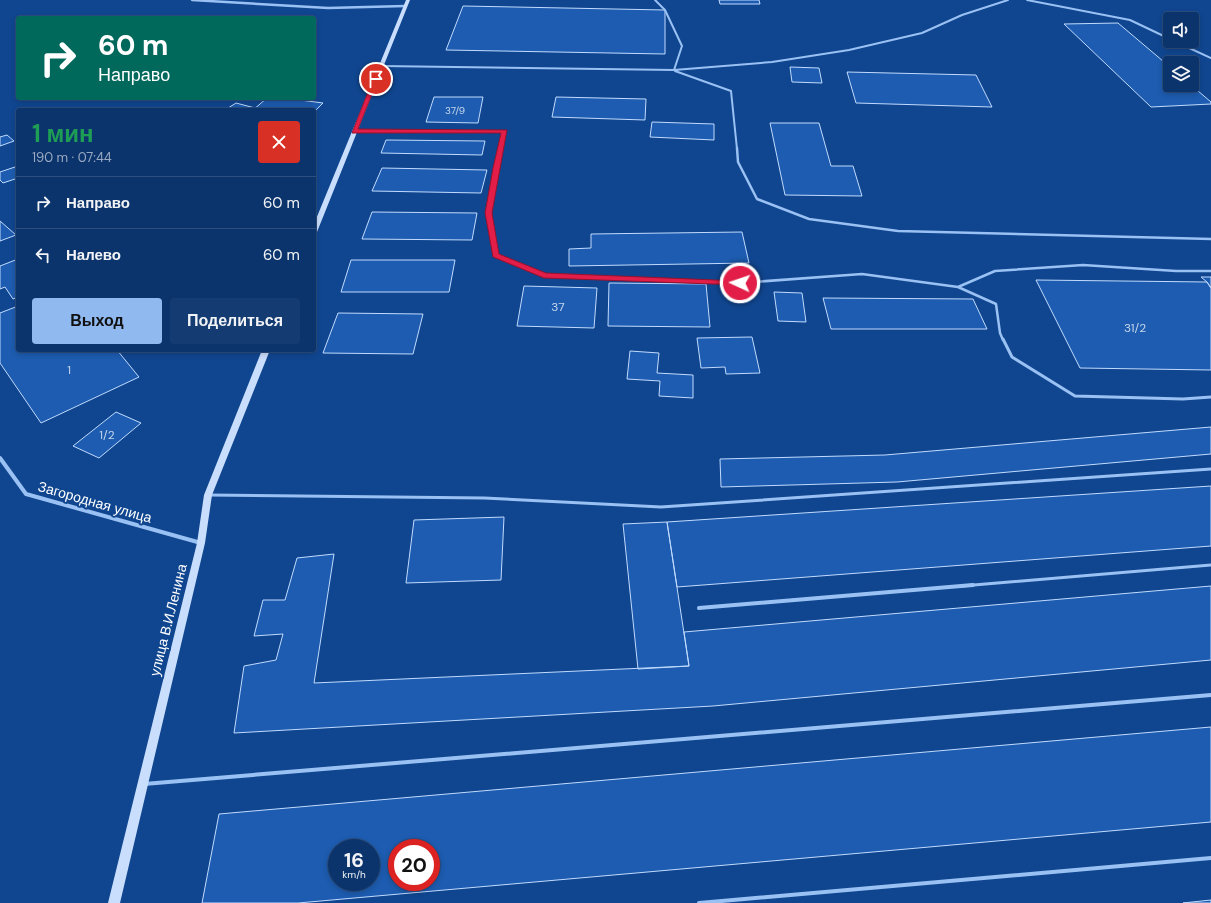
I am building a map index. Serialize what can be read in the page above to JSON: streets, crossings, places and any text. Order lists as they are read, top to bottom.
{
  "streets": {
    "main road": ["улица В.И.Ленина"],
    "street": ["Загородная улица"]
  },
  "crossings": [
    ["Загородная улица", "улица В.И.Ленина"]
  ],
  "house_numbers": [
    "37/9",
    "37",
    "31/2",
    "1",
    "1/2"
  ],
  "page": {
    "turn": ["60 m", "Направо"],
    "heading": ["1 мин", "190 m · 07:44"],
    "list": [
      {
        "name": "Направо",
        "value": "60 m"
      },
      {
        "name": "Налево",
        "value": "60 m"
      }
    ],
    "buttons": ["Выход", "Поделиться"],
    "speed": "16 km/h",
    "limit": "20"
  }
}
